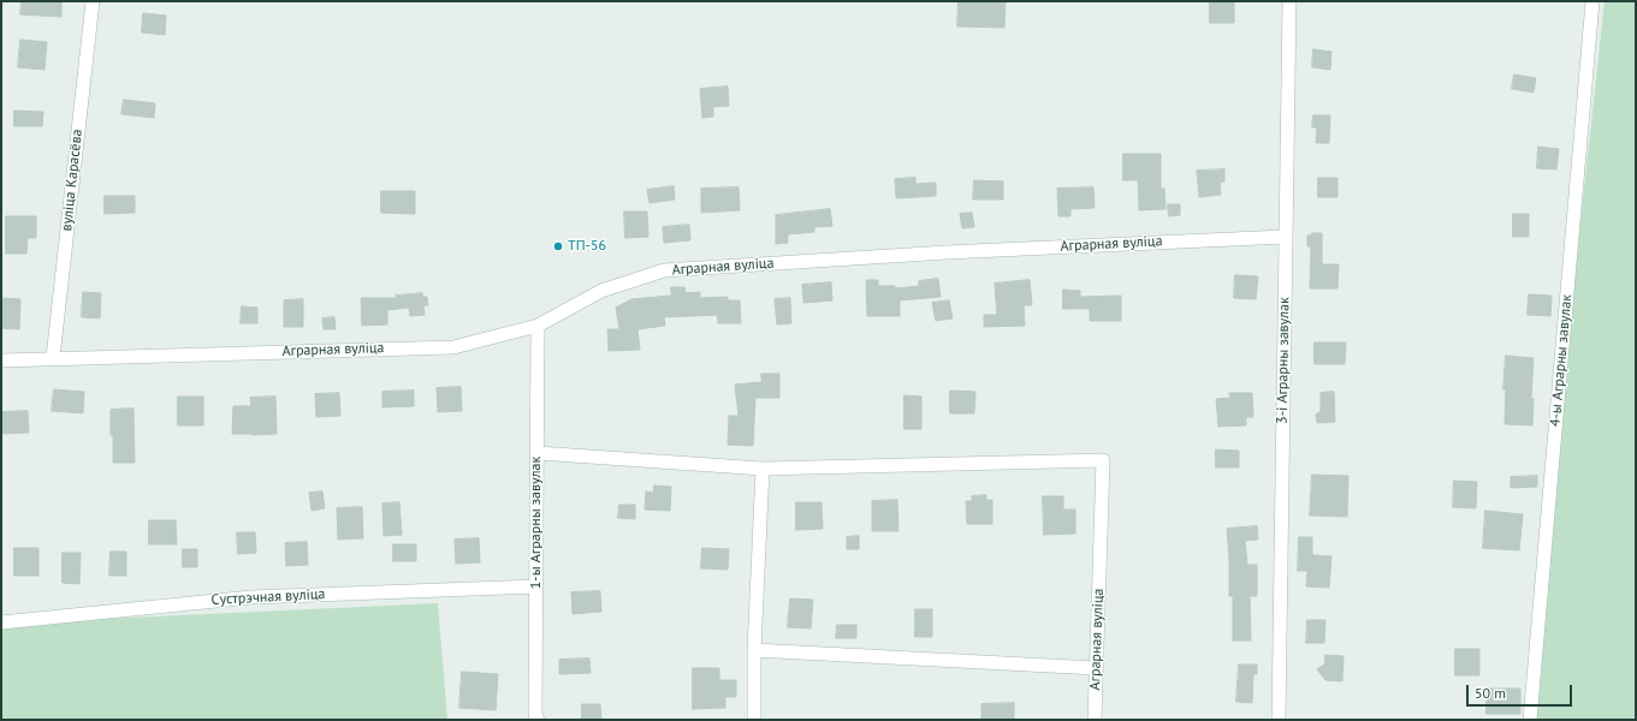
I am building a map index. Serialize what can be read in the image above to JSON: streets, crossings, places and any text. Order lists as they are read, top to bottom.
{
  "streets": {
    "street": [
      "вуліца Карасёва",
      "Аграрная вуліца",
      "3-і Аграрны завулак",
      "4-ы Аграрны завулак",
      "1-ы Аграрны завулак",
      "Сустрэчная вуліца"
    ]
  },
  "crossings": [
    ["вуліца Карасёва", "Аграрная вуліца"],
    ["Аграрная вуліца", "3-і Аграрны завулак"],
    ["Аграрная вуліца", "1-ы Аграрны завулак"],
    ["1-ы Аграрны завулак", "Сустрэчная вуліца"]
  ],
  "places": ["ТП-56"],
  "scale_bar": "50 m"
}
